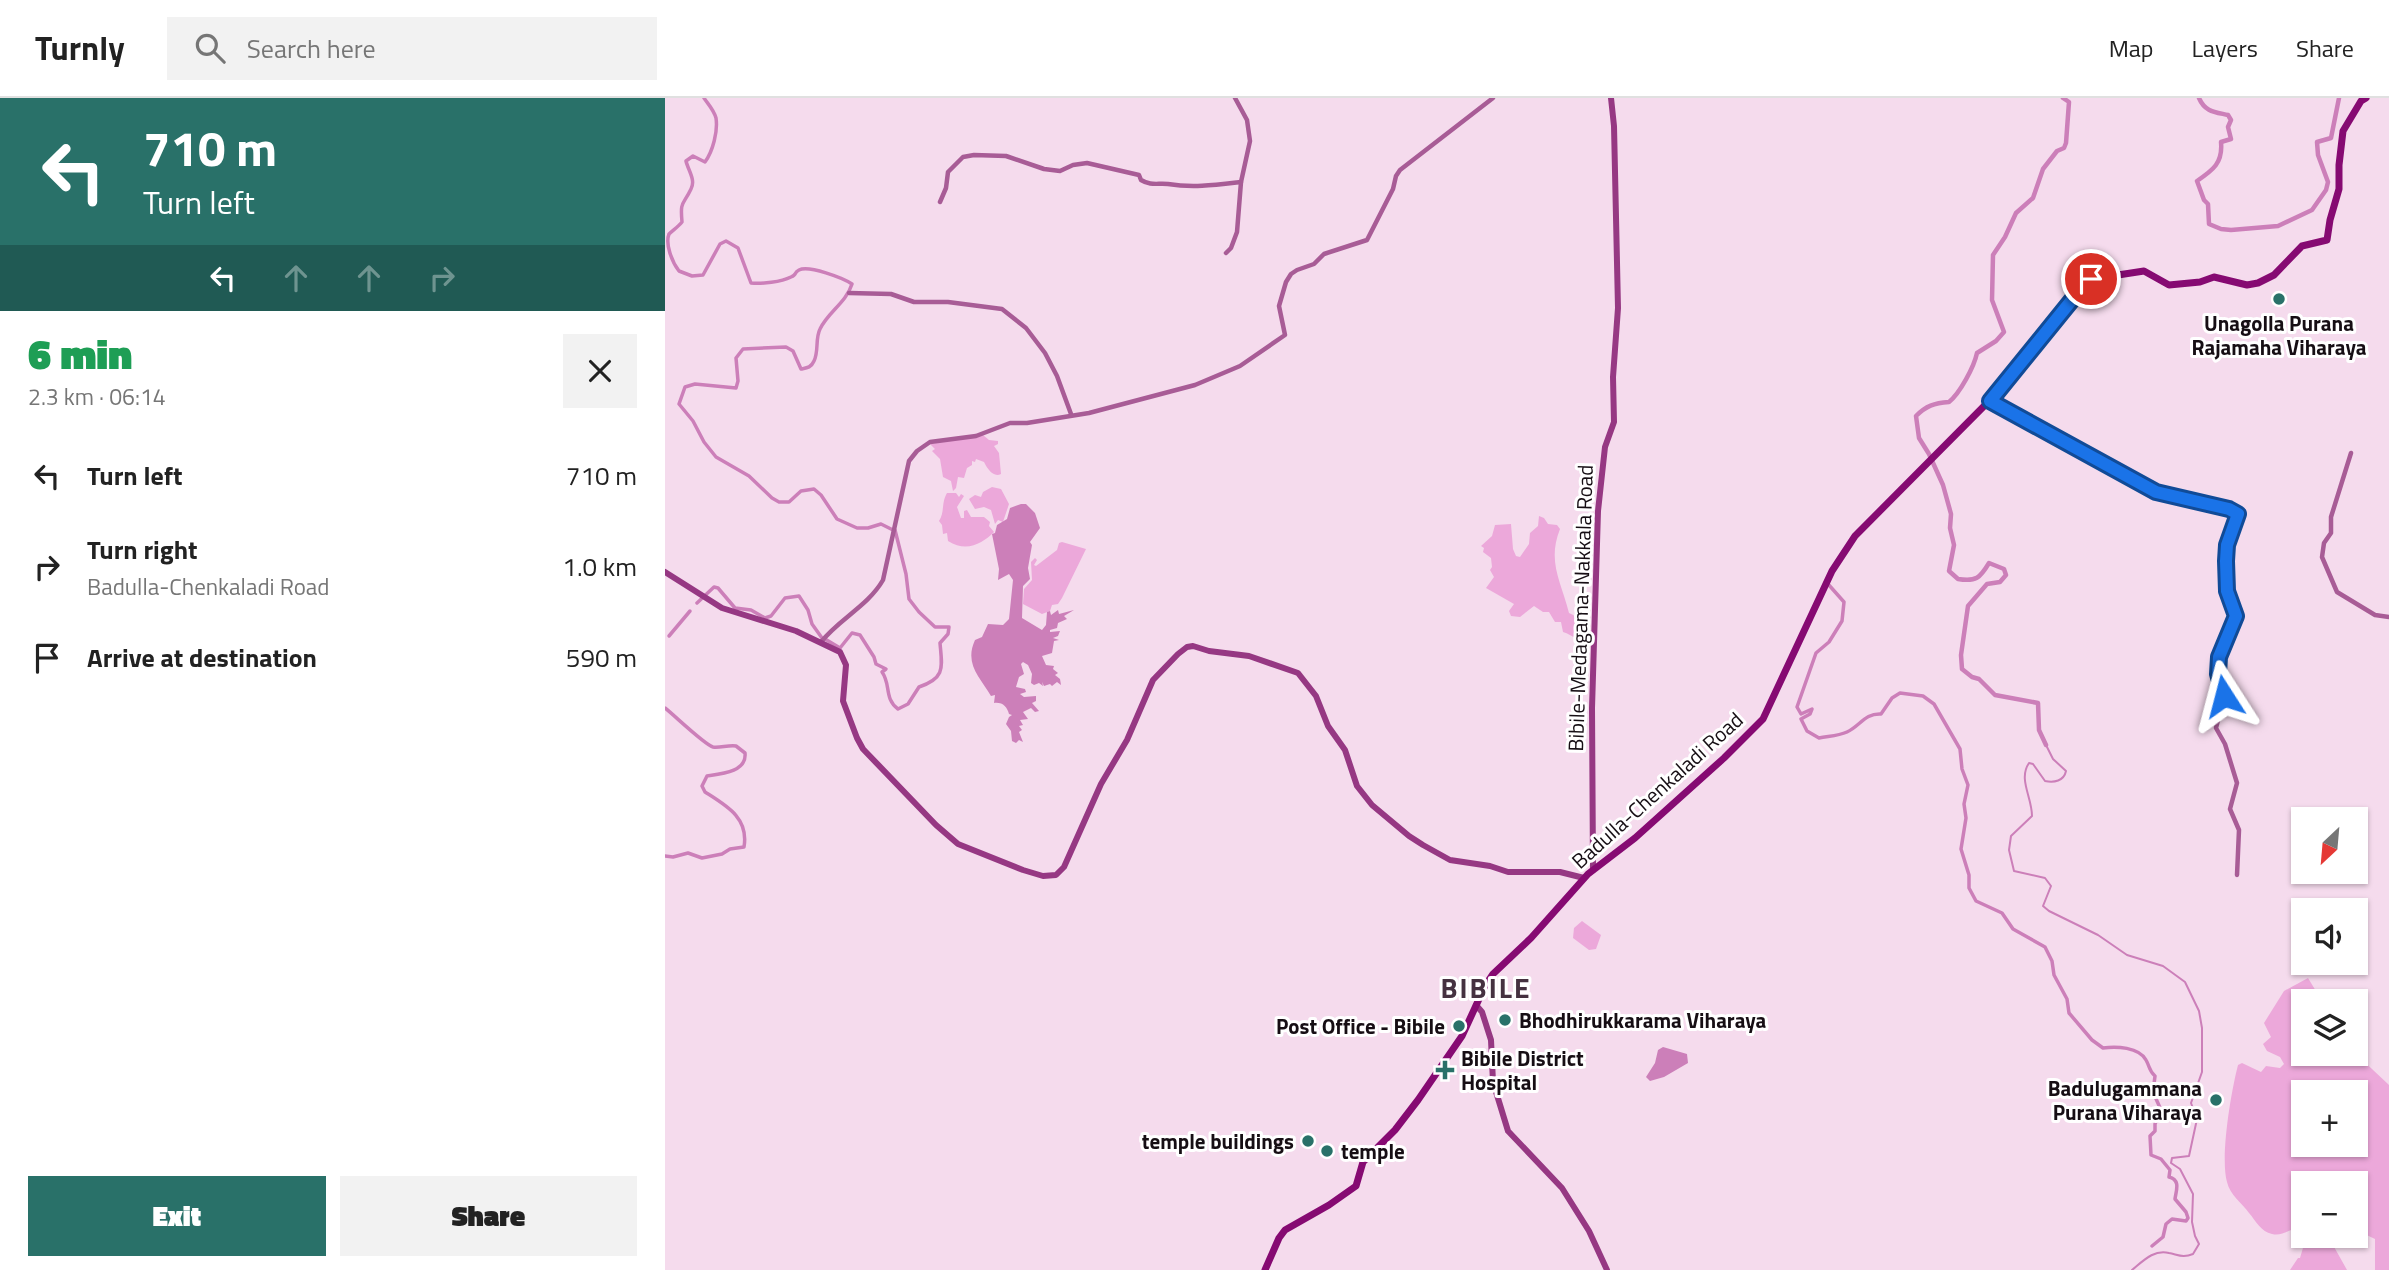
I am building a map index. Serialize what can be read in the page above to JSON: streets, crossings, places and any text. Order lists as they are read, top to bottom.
{
  "streets": {
    "highway": ["Badulla-Chenkaladi Road"],
    "main road": ["Bibile-Medagama-Nakkala Road"]
  },
  "crossings": [
    ["Bibile-Medagama-Nakkala Road", "Badulla-Chenkaladi Road"]
  ],
  "districts": ["BIBILE"],
  "places": {
    "other": [
      "Unagolla Purana Rajamaha Viharaya",
      "Bhodhirukkarama Viharaya",
      "Post Office - Bibile",
      "Badulugammana Purana Viharaya",
      "temple buildings",
      "temple"
    ],
    "health": ["Bibile District Hospital"]
  },
  "north": "bottom left",
  "page": {
    "header": "Turnly",
    "search": "Search here",
    "nav": ["Map", "Layers", "Share"],
    "turn": ["710 m", "Turn left"],
    "heading": ["6 min", "2.3 km · 06:14"],
    "list": [
      {
        "name": "Turn left",
        "value": "710 m"
      },
      {
        "name": "Turn right",
        "note": "Badulla-Chenkaladi Road",
        "value": "1.0 km"
      },
      {
        "name": "Arrive at destination",
        "value": "590 m"
      }
    ],
    "map_buttons": ["+", "−"],
    "buttons": ["Exit", "Share"]
  }
}
